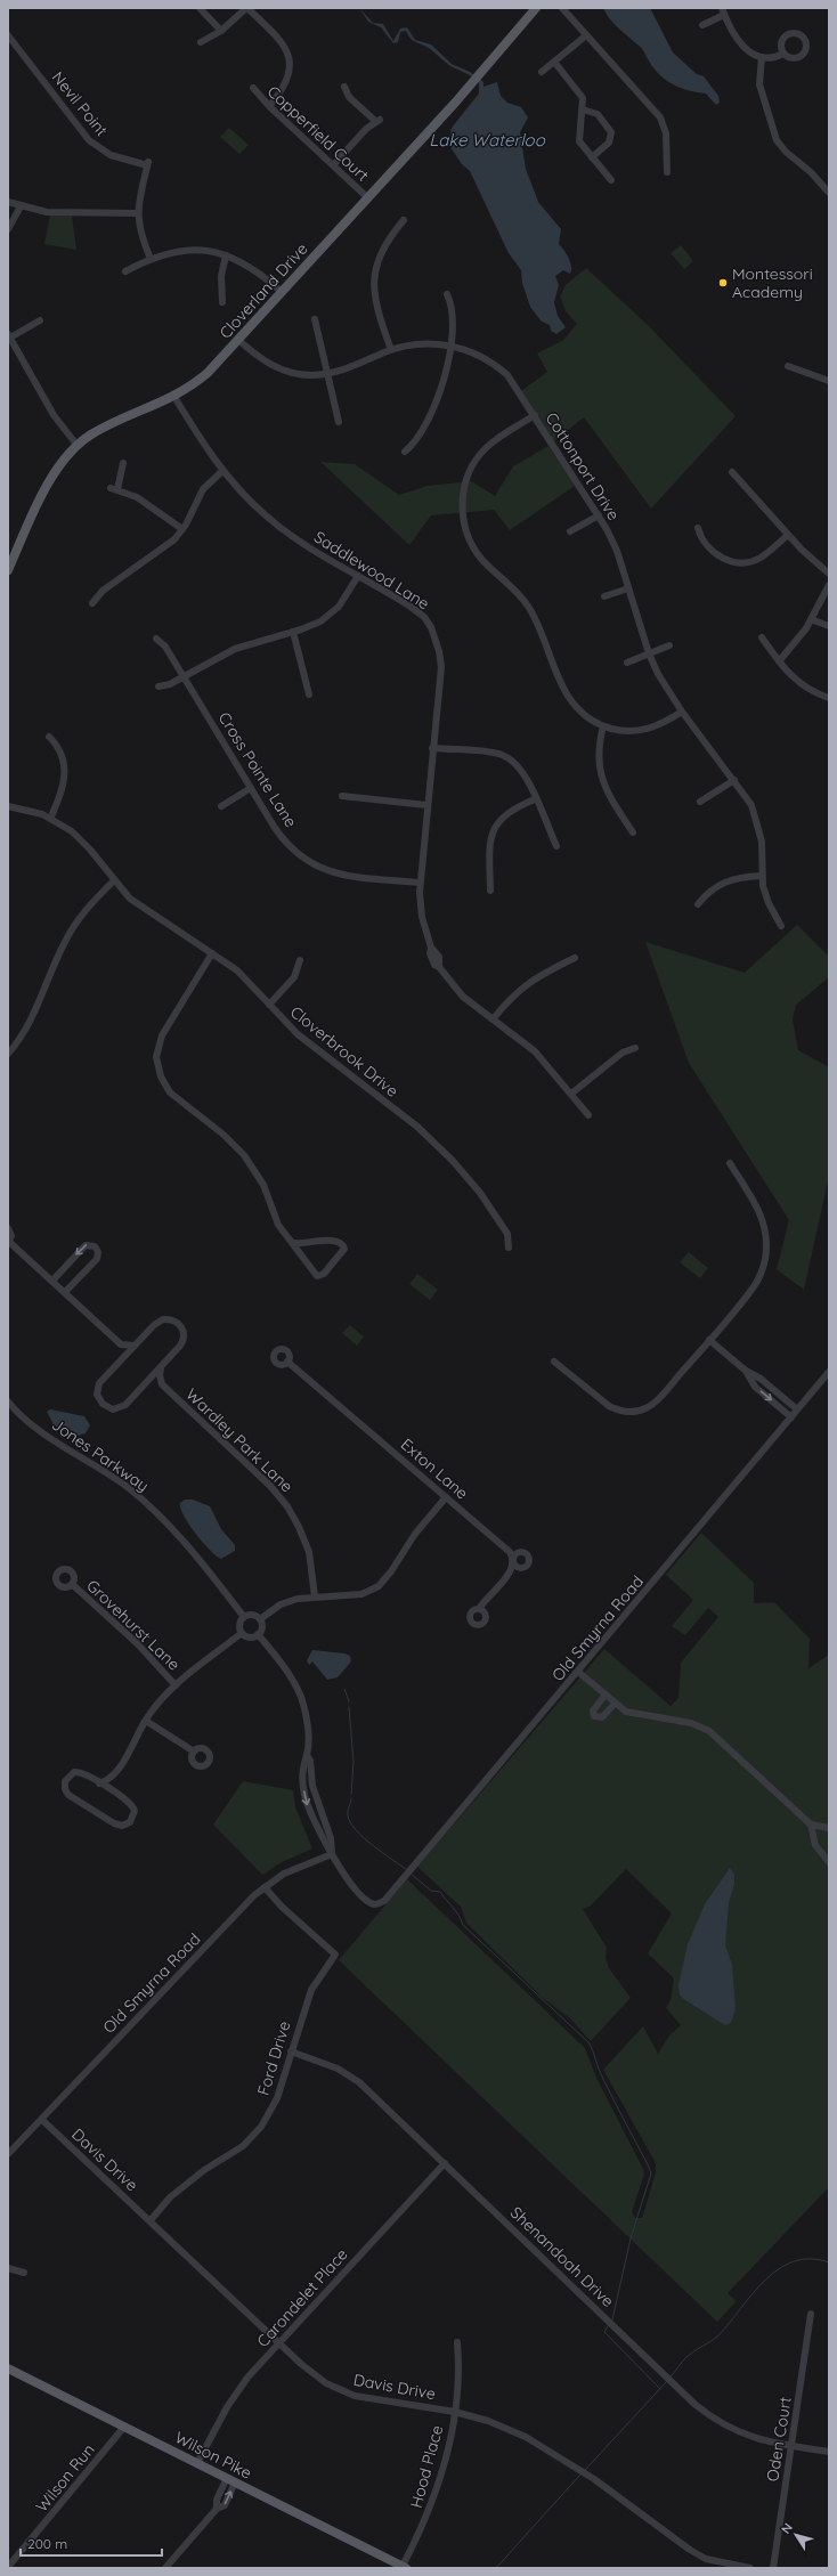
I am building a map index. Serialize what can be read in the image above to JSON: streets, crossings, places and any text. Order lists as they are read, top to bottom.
{
  "streets": {
    "main road": ["Cloverland Drive", "Wilson Pike"],
    "street": [
      "Nevil Point",
      "Copperfield Court",
      "Cottonport Drive",
      "Saddlewood Lane",
      "Cross Pointe Lane",
      "Cloverbrook Drive",
      "Wardley Park Lane",
      "Jones Parkway",
      "Exton Lane",
      "Grovehurst Lane",
      "Old Smyrna Road",
      "Ford Drive",
      "Davis Drive",
      "Shenandoah Drive",
      "Carondelet Place",
      "Oden Court",
      "Hood Place",
      "Wilson Run"
    ]
  },
  "crossings": [
    ["Copperfield Court", "Cloverland Drive"],
    ["Cloverland Drive", "Cottonport Drive"],
    ["Cloverland Drive", "Saddlewood Lane"],
    ["Saddlewood Lane", "Cross Pointe Lane"],
    ["Old Smyrna Road", "Ford Drive"],
    ["Old Smyrna Road", "Davis Drive"],
    ["Ford Drive", "Davis Drive"],
    ["Ford Drive", "Shenandoah Drive"],
    ["Davis Drive", "Carondelet Place"],
    ["Davis Drive", "Hood Place"],
    ["Shenandoah Drive", "Carondelet Place"],
    ["Shenandoah Drive", "Oden Court"],
    ["Carondelet Place", "Wilson Pike"],
    ["Wilson Pike", "Hood Place"],
    ["Wilson Pike", "Wilson Run"]
  ],
  "water": ["Lake Waterloo"],
  "places": ["Montessori Academy"],
  "scale_bar": "200 m",
  "north": "top left"
}
